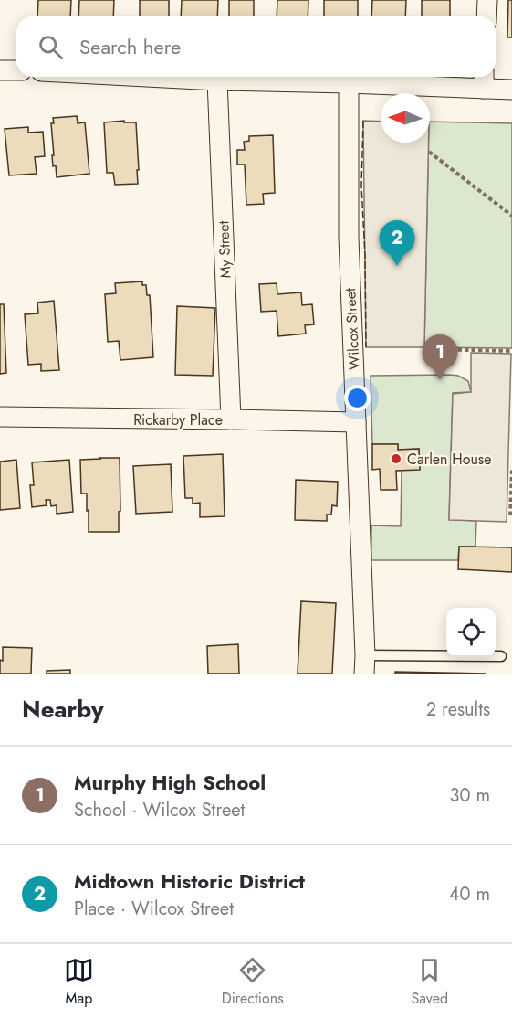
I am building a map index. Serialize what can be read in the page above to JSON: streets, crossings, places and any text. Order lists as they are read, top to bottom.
{
  "streets": {
    "street": ["My Street", "Wilcox Street", "Rickarby Place"]
  },
  "crossings": [
    ["My Street", "Rickarby Place"],
    ["Wilcox Street", "Rickarby Place"]
  ],
  "places": ["Carlen House"],
  "north": "left",
  "page": {
    "search": "Search here",
    "pins": ["2", "1"],
    "heading": ["Nearby", "2 results"],
    "list": [
      {
        "mark": "1",
        "name": "Murphy High School",
        "note": "School · Wilcox Street",
        "value": "30 m"
      },
      {
        "mark": "2",
        "name": "Midtown Historic District",
        "note": "Place · Wilcox Street",
        "value": "40 m"
      }
    ],
    "nav": ["Map", "Directions", "Saved"]
  }
}
